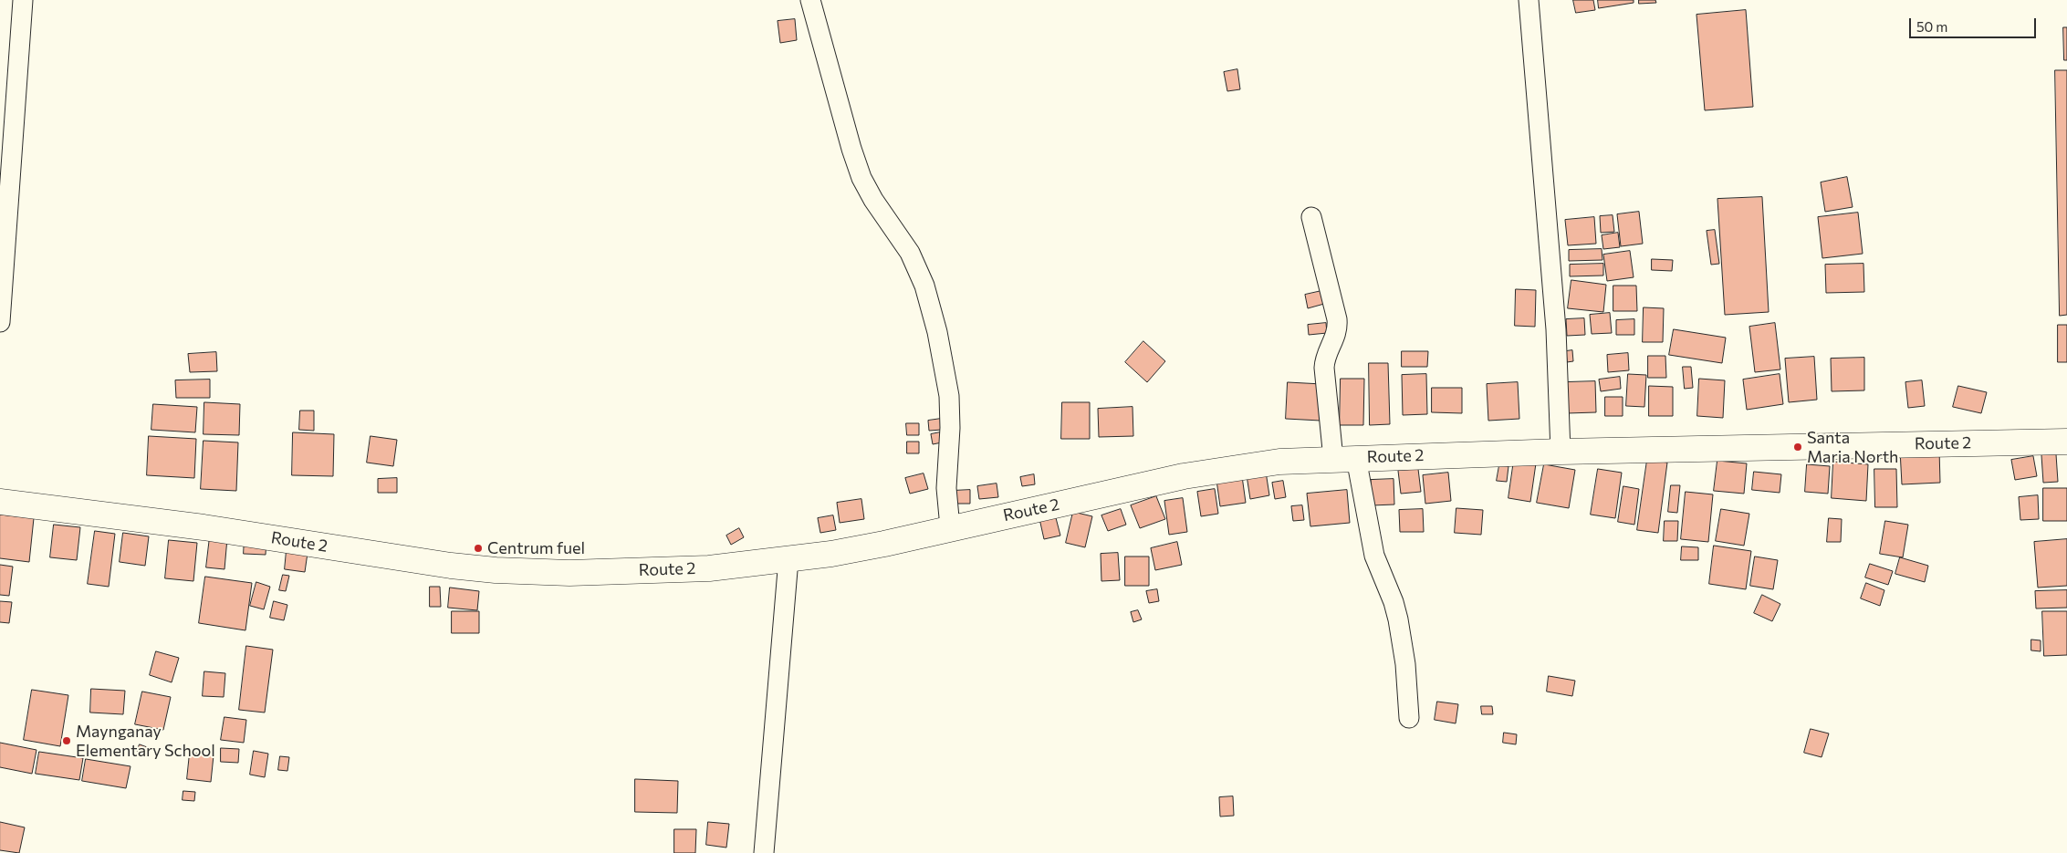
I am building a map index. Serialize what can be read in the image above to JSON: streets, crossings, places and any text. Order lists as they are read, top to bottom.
{
  "streets": {
    "highway": ["Route 2"]
  },
  "places": ["Santa Maria North", "Centrum fuel", "Maynganay Elementary School"],
  "scale_bar": "50 m"
}
